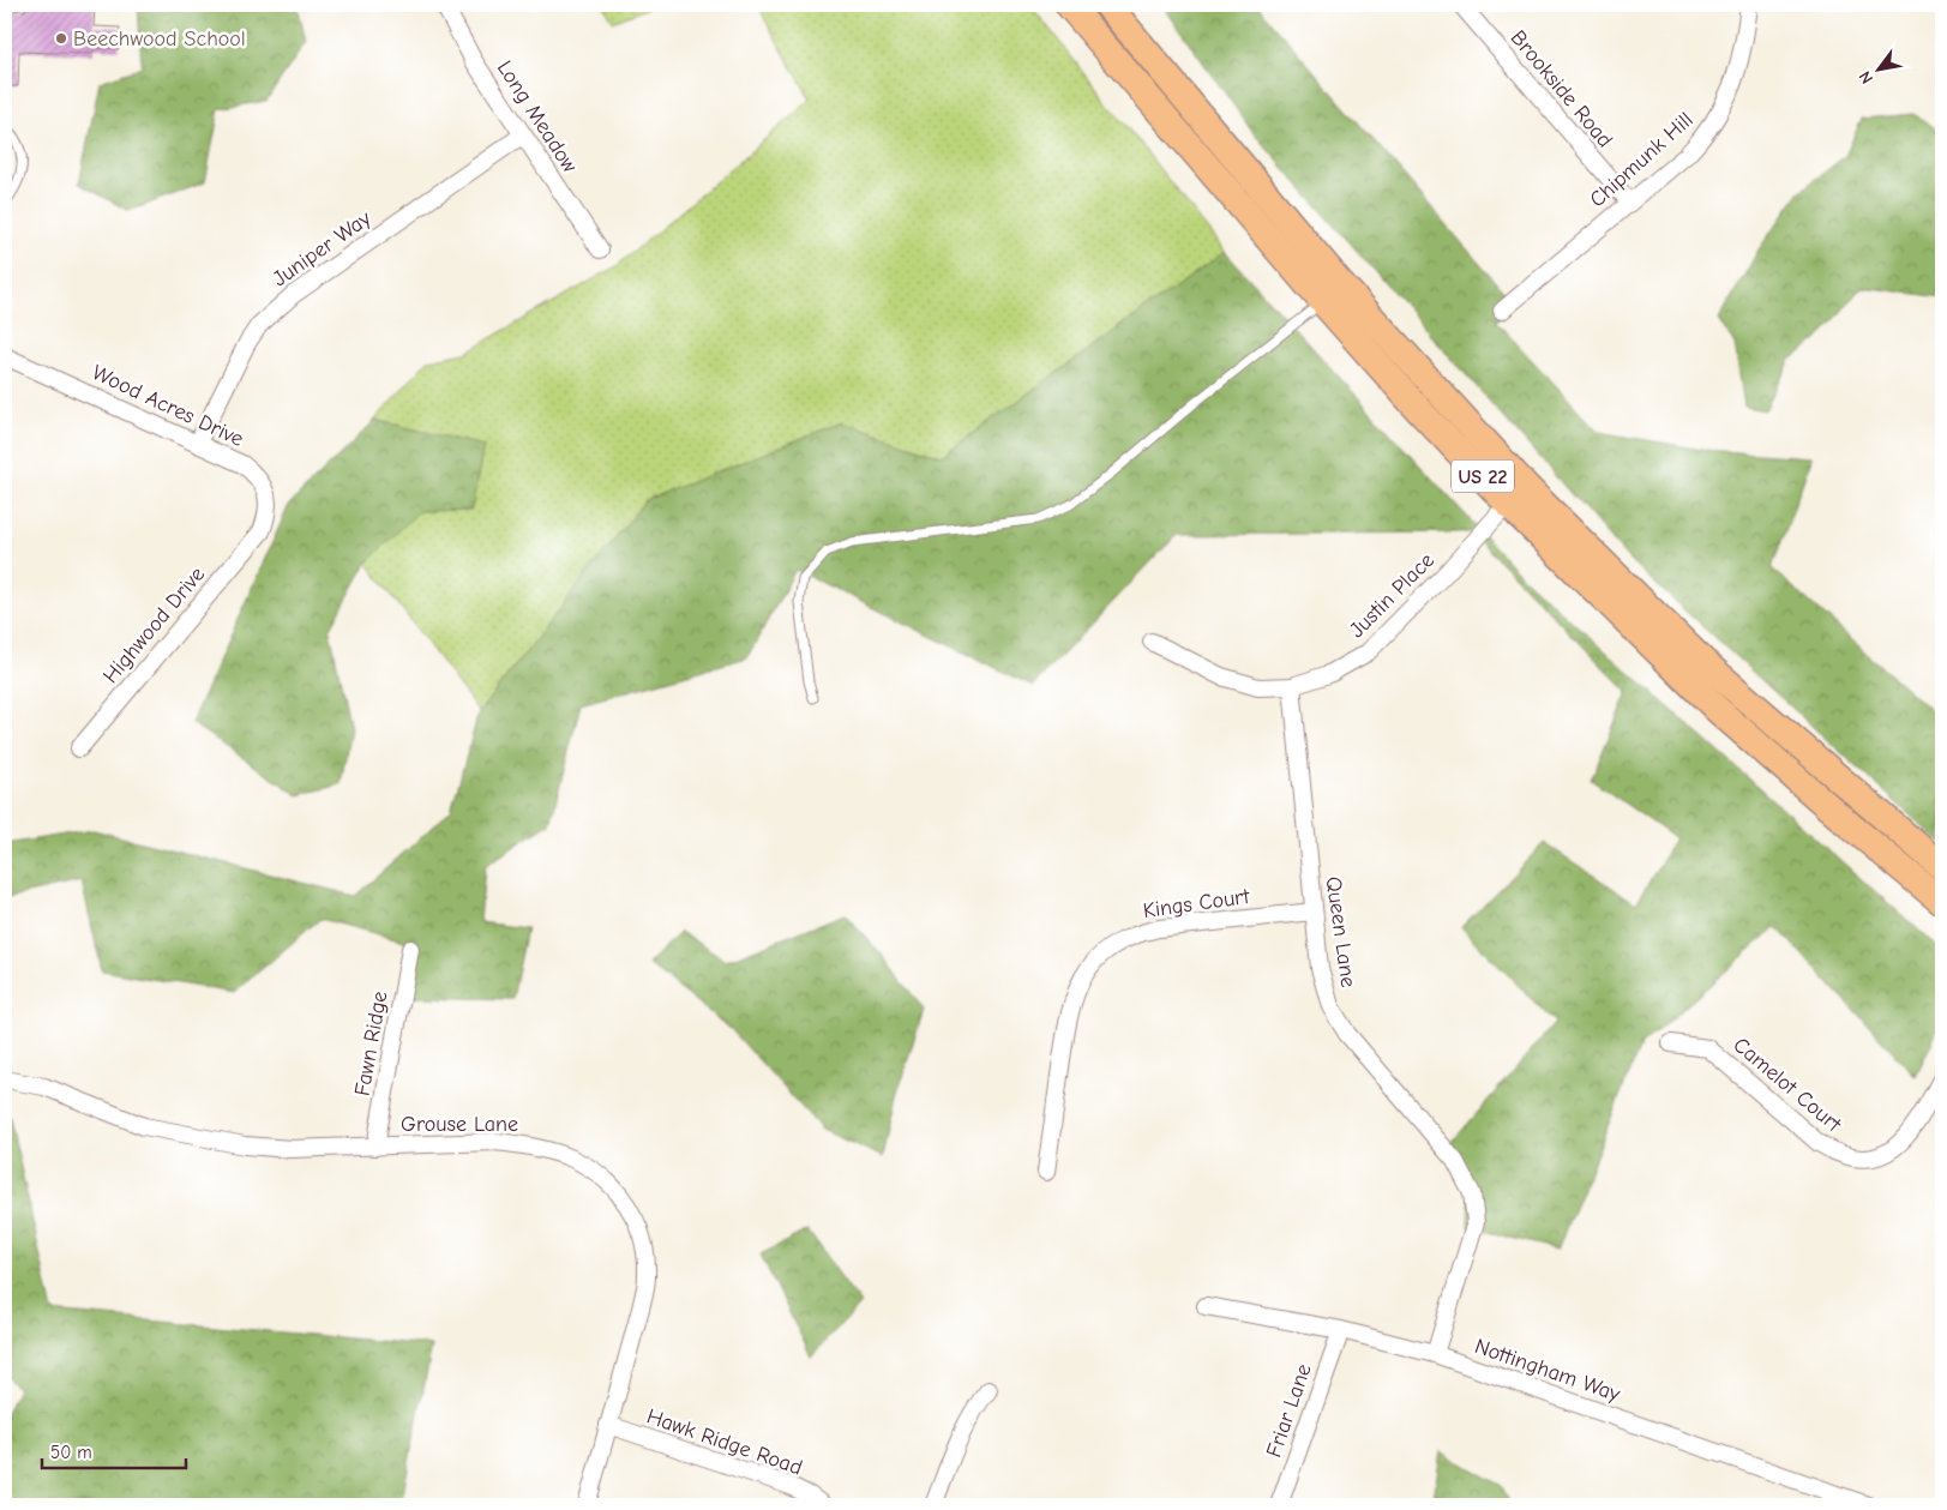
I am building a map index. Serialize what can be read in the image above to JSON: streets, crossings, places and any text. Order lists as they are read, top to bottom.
{
  "streets": {
    "highway": ["US 22"],
    "street": [
      "Brookside Road",
      "Long Meadow",
      "Chipmunk Hill",
      "Juniper Way",
      "Wood Acres Drive",
      "Justin Place",
      "Highwood Drive",
      "Kings Court",
      "Queen Lane",
      "Fawn Ridge",
      "Camelot Court",
      "Grouse Lane",
      "Nottingham Way",
      "Friar Lane",
      "Hawk Ridge Road"
    ]
  },
  "crossings": [
    ["Brookside Road", "Chipmunk Hill"],
    ["Long Meadow", "Juniper Way"],
    ["Juniper Way", "Wood Acres Drive"],
    ["Wood Acres Drive", "Highwood Drive"],
    ["US 22", "Justin Place"],
    ["Justin Place", "Queen Lane"],
    ["Kings Court", "Queen Lane"],
    ["Queen Lane", "Nottingham Way"],
    ["Fawn Ridge", "Grouse Lane"],
    ["Grouse Lane", "Hawk Ridge Road"],
    ["Nottingham Way", "Friar Lane"]
  ],
  "places": ["Beechwood School"],
  "scale_bar": "50 m",
  "north": "bottom left"
}
